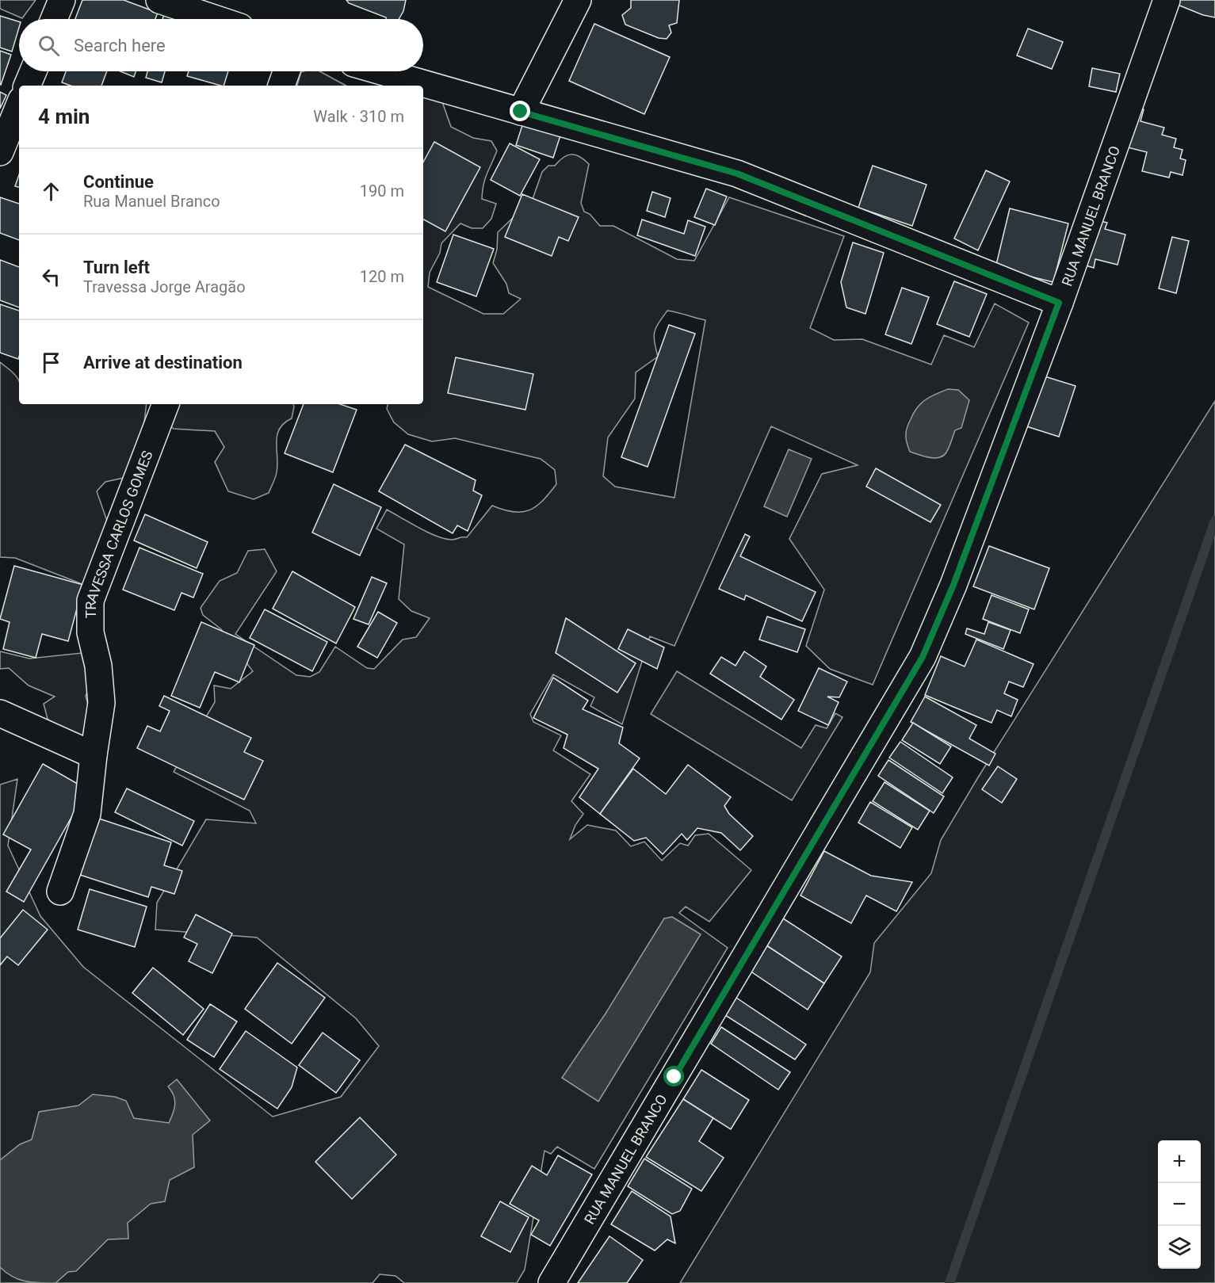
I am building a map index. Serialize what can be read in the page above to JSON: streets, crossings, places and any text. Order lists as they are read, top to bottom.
{
  "streets": {
    "street": ["RUA MANUEL BRANCO", "TRAVESSA CARLOS GOMES"]
  },
  "page": {
    "search": "Search here",
    "heading": ["4 min", "Walk · 310 m"],
    "list": [
      ["Continue", "Rua Manuel Branco", "190 m"],
      ["Turn left", "Travessa Jorge Aragão", "120 m"],
      "Arrive at destination"
    ],
    "map_buttons": ["+", "−"]
  }
}
